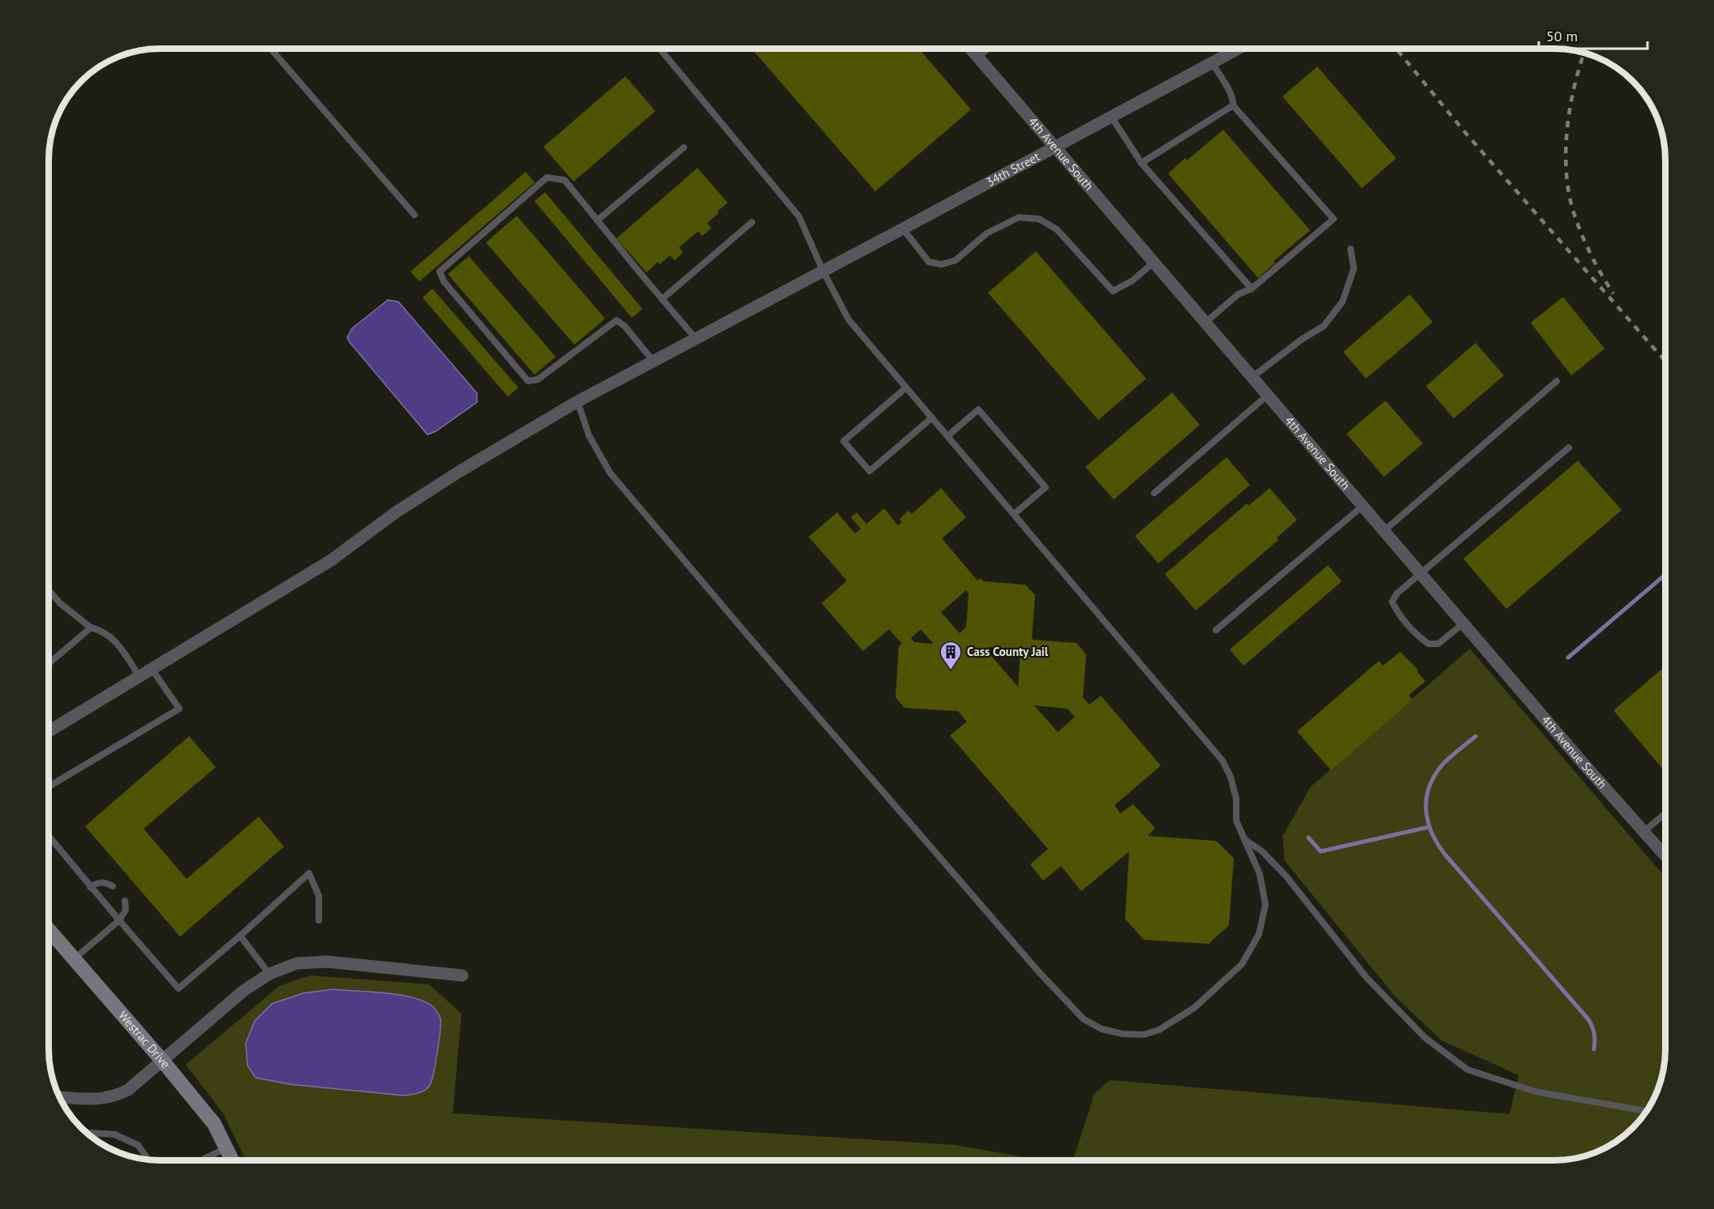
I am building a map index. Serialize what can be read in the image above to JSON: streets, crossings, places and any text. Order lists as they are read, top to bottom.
{
  "streets": {
    "street": ["4th Avenue South", "34th Street", "Westrac Drive"]
  },
  "crossings": [
    ["4th Avenue South", "34th Street"]
  ],
  "places": {
    "building": ["Cass County Jail"]
  },
  "scale_bar": "50 m"
}
